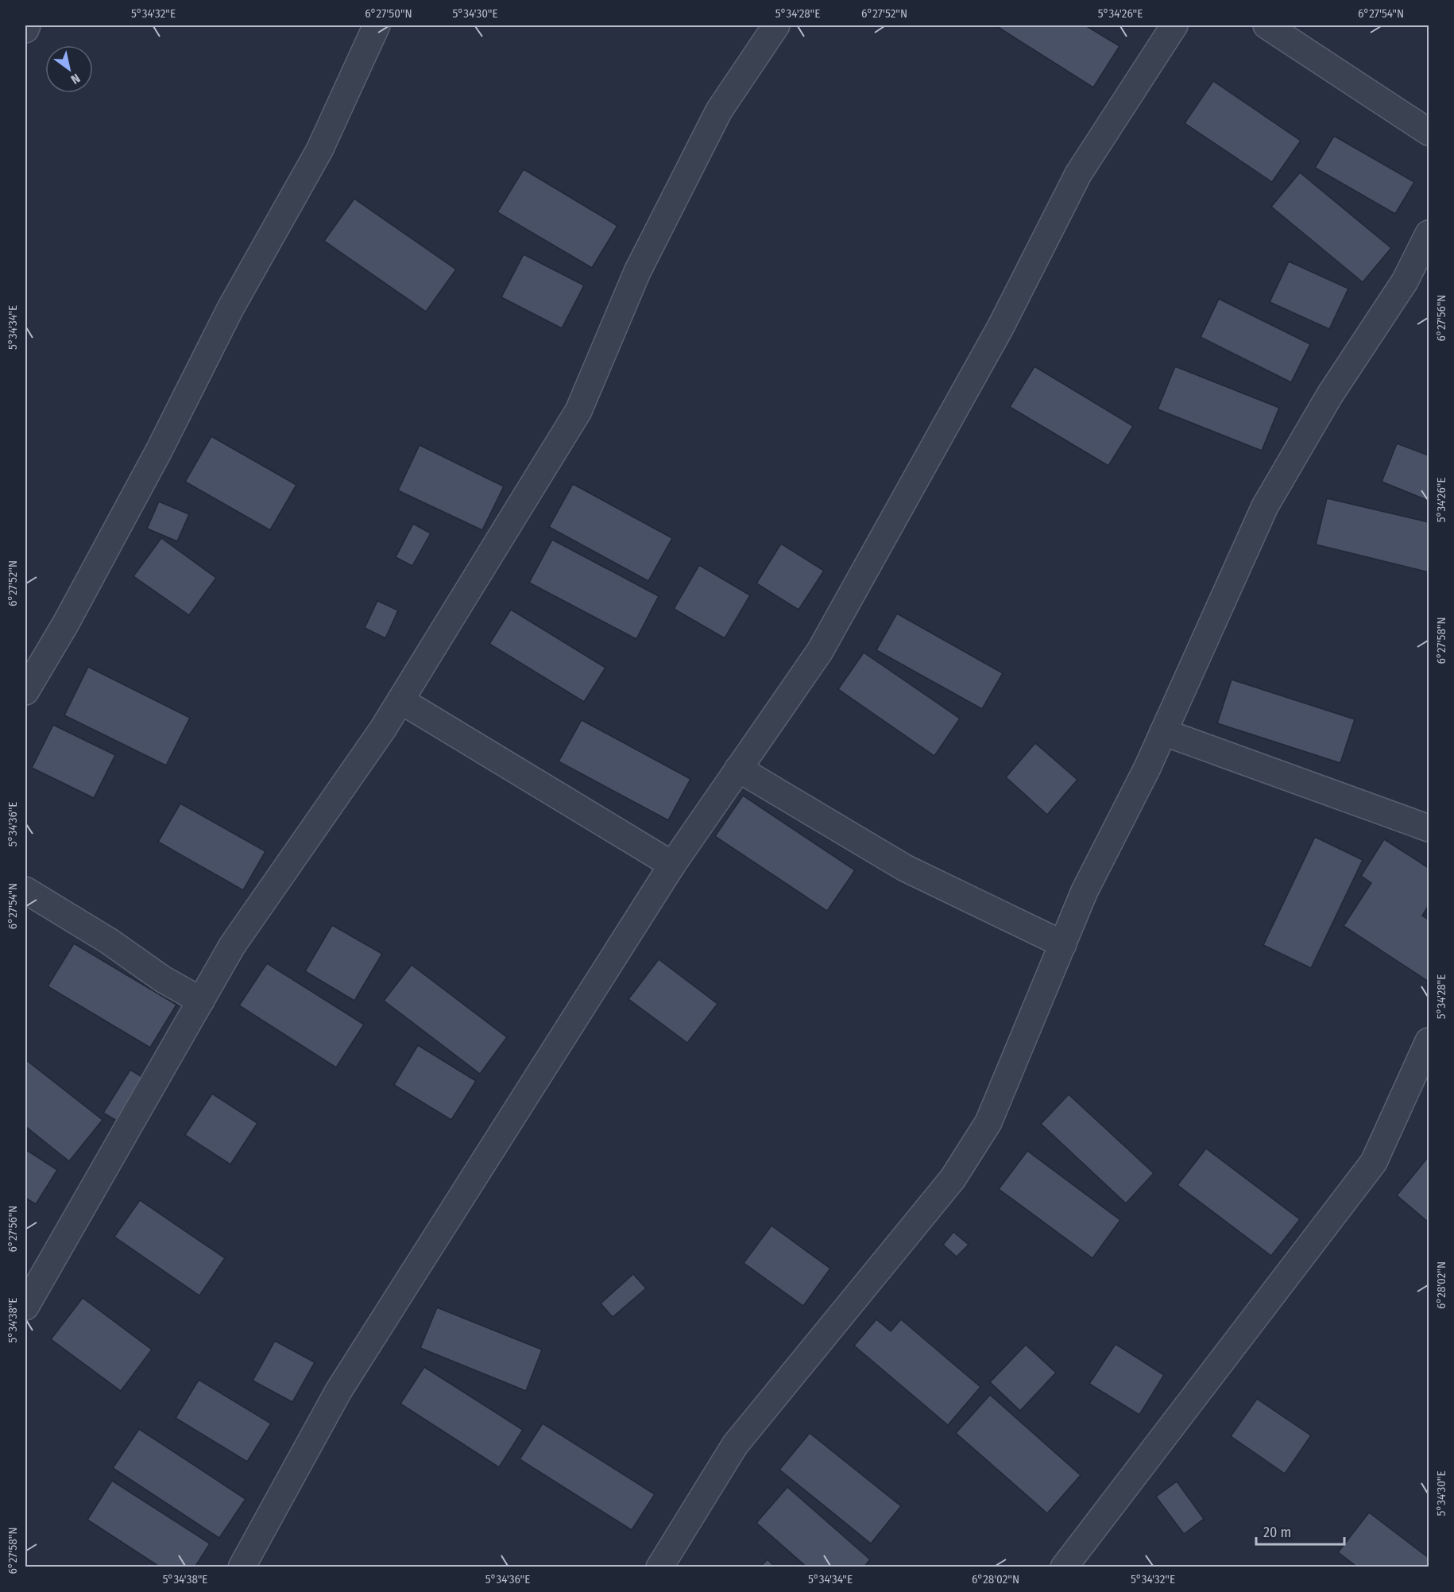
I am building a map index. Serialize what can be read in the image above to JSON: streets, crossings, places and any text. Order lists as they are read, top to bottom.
{
  "scale_bar": "20 m",
  "north": "bottom right",
  "coordinates": [
    "5°34'32\"E",
    "6°27'50\"N",
    "5°34'30\"E",
    "5°34'28\"E",
    "6°27'52\"N",
    "5°34'26\"E",
    "6°27'54\"N",
    "6°27'56\"N",
    "5°34'34\"E",
    "6°27'58\"N",
    "5°34'36\"E",
    "6°28'02\"N",
    "5°34'38\"E"
  ]
}
